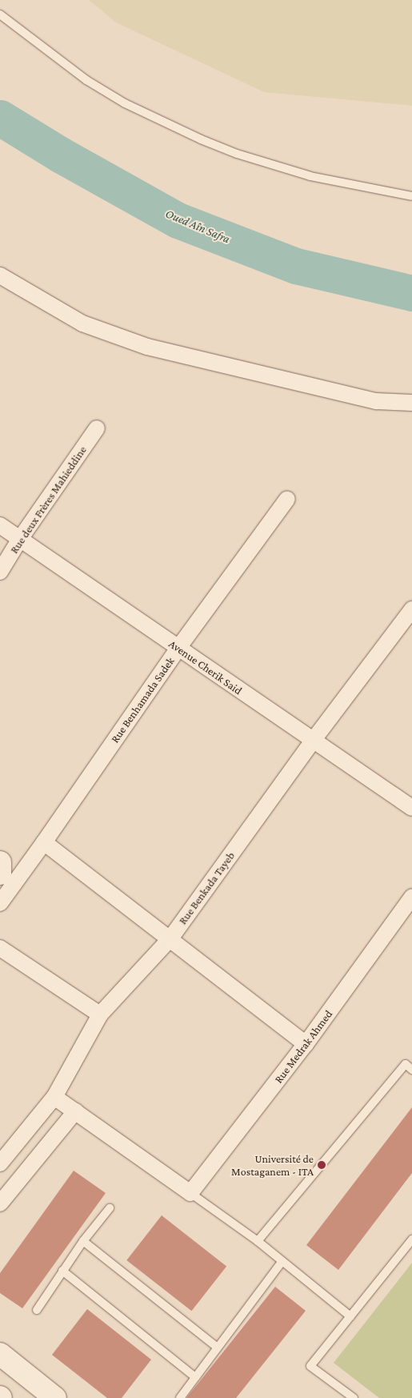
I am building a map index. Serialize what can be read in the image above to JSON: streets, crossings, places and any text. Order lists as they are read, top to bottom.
{
  "streets": {
    "street": [
      "Rue deux Frères Mahieddine",
      "Avenue Cherik Said",
      "Rue Benhamada Sadek",
      "Rue Benkada Tayeb",
      "Rue Medrak Ahmed"
    ]
  },
  "crossings": [
    ["Rue deux Frères Mahieddine", "Avenue Cherik Said"],
    ["Avenue Cherik Said", "Rue Benhamada Sadek"],
    ["Avenue Cherik Said", "Rue Benkada Tayeb"]
  ],
  "water": ["Oued Aîn Safra"],
  "places": ["Université de Mostaganem - ITA"]
}
